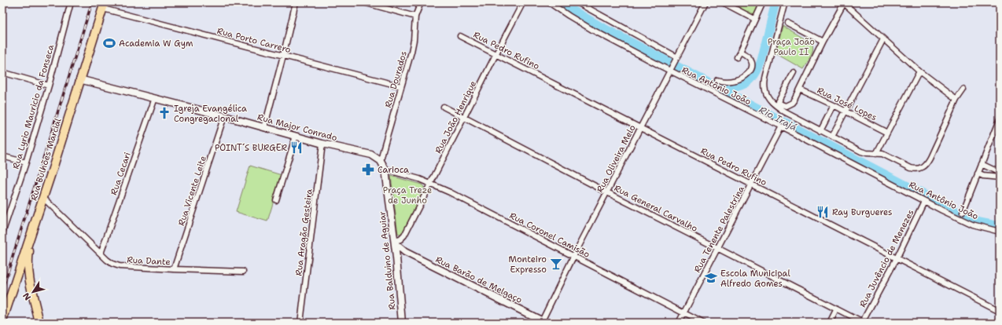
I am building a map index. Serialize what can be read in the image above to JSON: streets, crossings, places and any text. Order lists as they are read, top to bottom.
{
  "streets": {
    "main road": ["Rua Bulhões Marcial"],
    "street": [
      "Rua Porto Carrero",
      "Rua Pedro Rufino",
      "Rua Dourados",
      "Rua Antônio João",
      "Rua José Lopes",
      "Rua Lyrio Mauricio da Fonseca",
      "Rua João Henrique",
      "Rua Major Conrado",
      "Rua Oliveira Melo",
      "Rua Cecari",
      "Rua Vicente Leite",
      "Rua General Carvalho",
      "Rua Tenente Palestrina",
      "Rua Aragão Gesteira",
      "Rua Coronel Camisão",
      "Rua Juvêncio de Menezes",
      "Rua Dante",
      "Rua Balduino de Aguiar",
      "Rua Barão de Melgaço"
    ]
  },
  "crossings": [
    ["Rua Porto Carrero", "Rua Dourados"],
    ["Rua Porto Carrero", "Rua Bulhões Marcial"],
    ["Rua Pedro Rufino", "Rua João Henrique"],
    ["Rua Pedro Rufino", "Rua Oliveira Melo"],
    ["Rua Pedro Rufino", "Rua Tenente Palestrina"],
    ["Rua Pedro Rufino", "Rua Juvêncio de Menezes"],
    ["Rua Dourados", "Rua Major Conrado"],
    ["Rua Dourados", "Rua Balduino de Aguiar"],
    ["Rua Antônio João", "Rua Oliveira Melo"],
    ["Rua Antônio João", "Rua Tenente Palestrina"],
    ["Rua Antônio João", "Rua Juvêncio de Menezes"],
    ["Rua João Henrique", "Rua General Carvalho"],
    ["Rua João Henrique", "Rua Coronel Camisão"],
    ["Rua Major Conrado", "Rua Bulhões Marcial"],
    ["Rua Major Conrado", "Rua Cecari"],
    ["Rua Major Conrado", "Rua Vicente Leite"],
    ["Rua Major Conrado", "Rua Aragão Gesteira"],
    ["Rua Major Conrado", "Rua Balduino de Aguiar"],
    ["Rua Oliveira Melo", "Rua General Carvalho"],
    ["Rua Oliveira Melo", "Rua Coronel Camisão"],
    ["Rua Oliveira Melo", "Rua Barão de Melgaço"],
    ["Rua Bulhões Marcial", "Rua Dante"],
    ["Rua Cecari", "Rua Dante"],
    ["Rua Vicente Leite", "Rua Dante"],
    ["Rua General Carvalho", "Rua Tenente Palestrina"],
    ["Rua General Carvalho", "Rua Juvêncio de Menezes"],
    ["Rua Tenente Palestrina", "Rua Coronel Camisão"],
    ["Rua Coronel Camisão", "Rua Balduino de Aguiar"],
    ["Rua Balduino de Aguiar", "Rua Barão de Melgaço"]
  ],
  "water": ["Rio Irajá"],
  "parks": ["Praça João Paulo II", "Praça Treze de Junho"],
  "places": {
    "sports": ["Academia W Gym"],
    "church": ["Igreja Evangélica Congregacional"],
    "restaurant": ["POINT´S BURGER", "Ray Burgueres"],
    "pharmacy": ["Carioca"],
    "bar": ["Monteiro Expresso"],
    "school or university": ["Escola Municipal Alfredo Gomes"]
  },
  "north": "bottom left"
}
